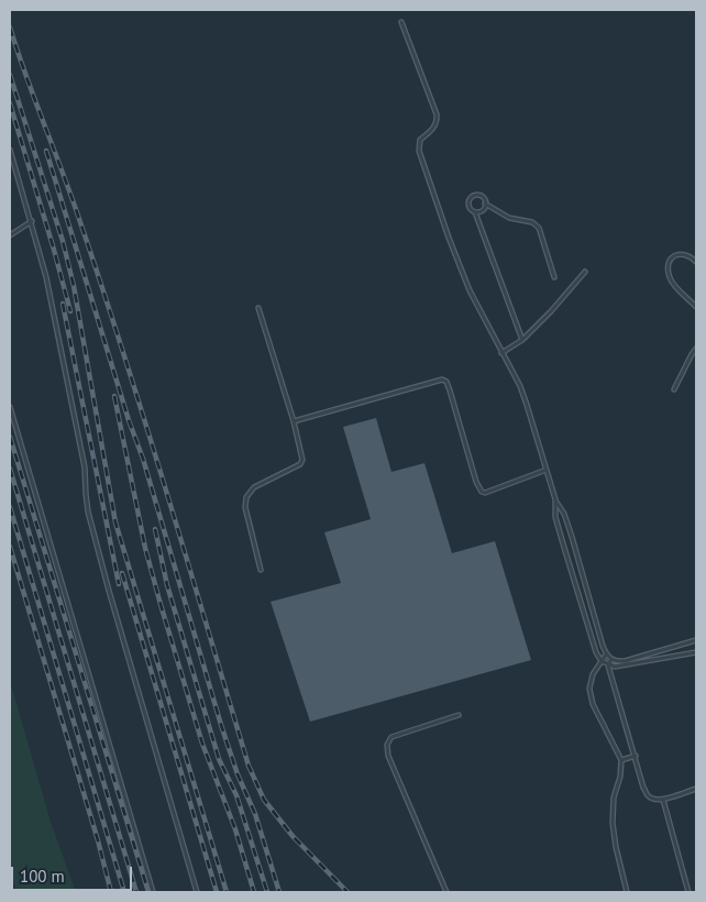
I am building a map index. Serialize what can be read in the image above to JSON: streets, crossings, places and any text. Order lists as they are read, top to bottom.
{
  "scale_bar": "100 m"
}
